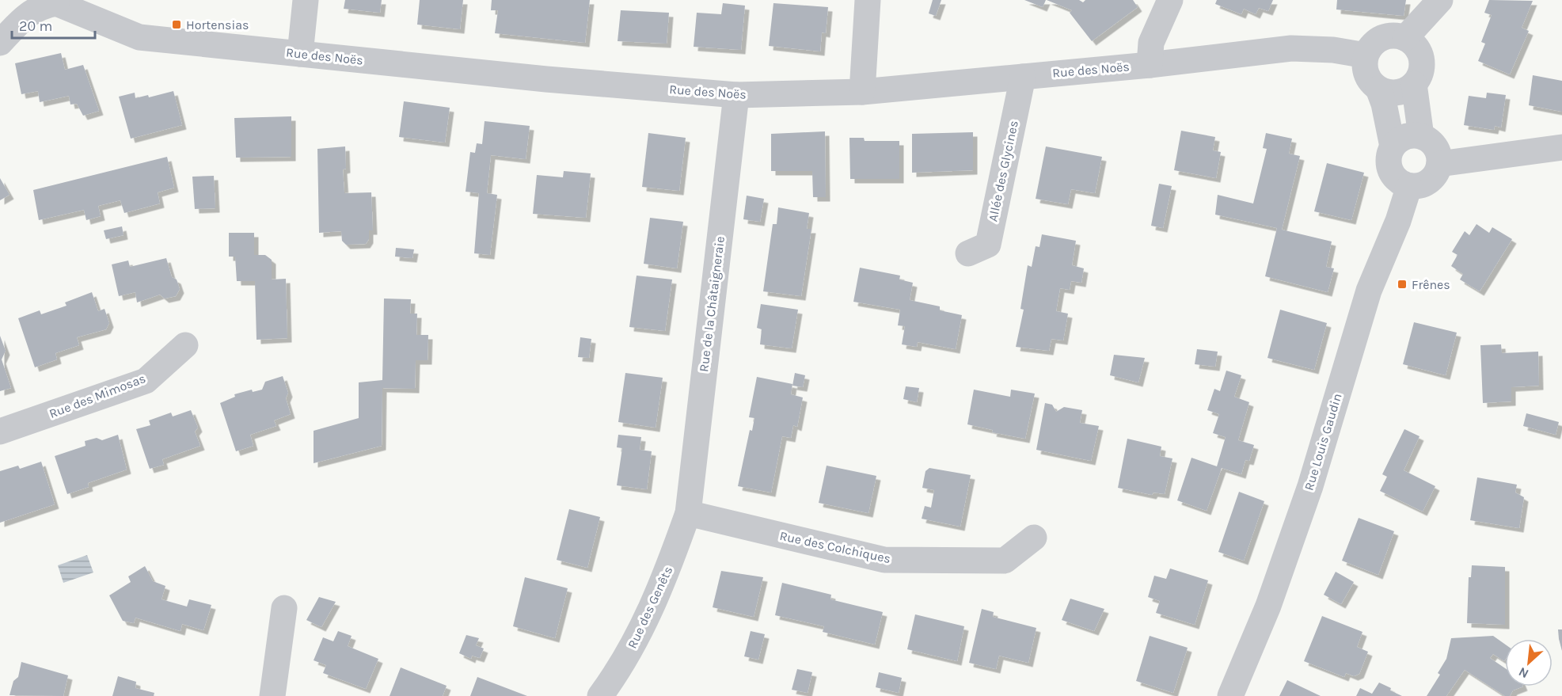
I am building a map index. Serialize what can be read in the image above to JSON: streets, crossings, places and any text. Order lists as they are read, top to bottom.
{
  "streets": {
    "street": [
      "Rue des Noës",
      "Allée des Glycines",
      "Rue de la Châtaigneraie",
      "Rue des Mimosas",
      "Rue Louis Gaudin",
      "Rue des Colchiques",
      "Rue des Genêts"
    ]
  },
  "crossings": [
    ["Rue des Noës", "Allée des Glycines"],
    ["Rue des Noës", "Rue de la Châtaigneraie"],
    ["Rue de la Châtaigneraie", "Rue des Colchiques"],
    ["Rue de la Châtaigneraie", "Rue des Genêts"],
    ["Rue des Colchiques", "Rue des Genêts"]
  ],
  "places": {
    "transit": ["Hortensias", "Frênes"]
  },
  "scale_bar": "20 m",
  "north": "bottom left"
}
